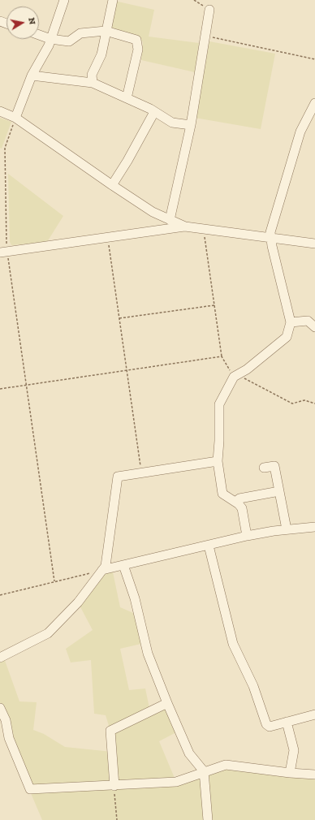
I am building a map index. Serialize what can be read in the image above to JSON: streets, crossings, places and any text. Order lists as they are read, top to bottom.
{
  "north": "right"
}
